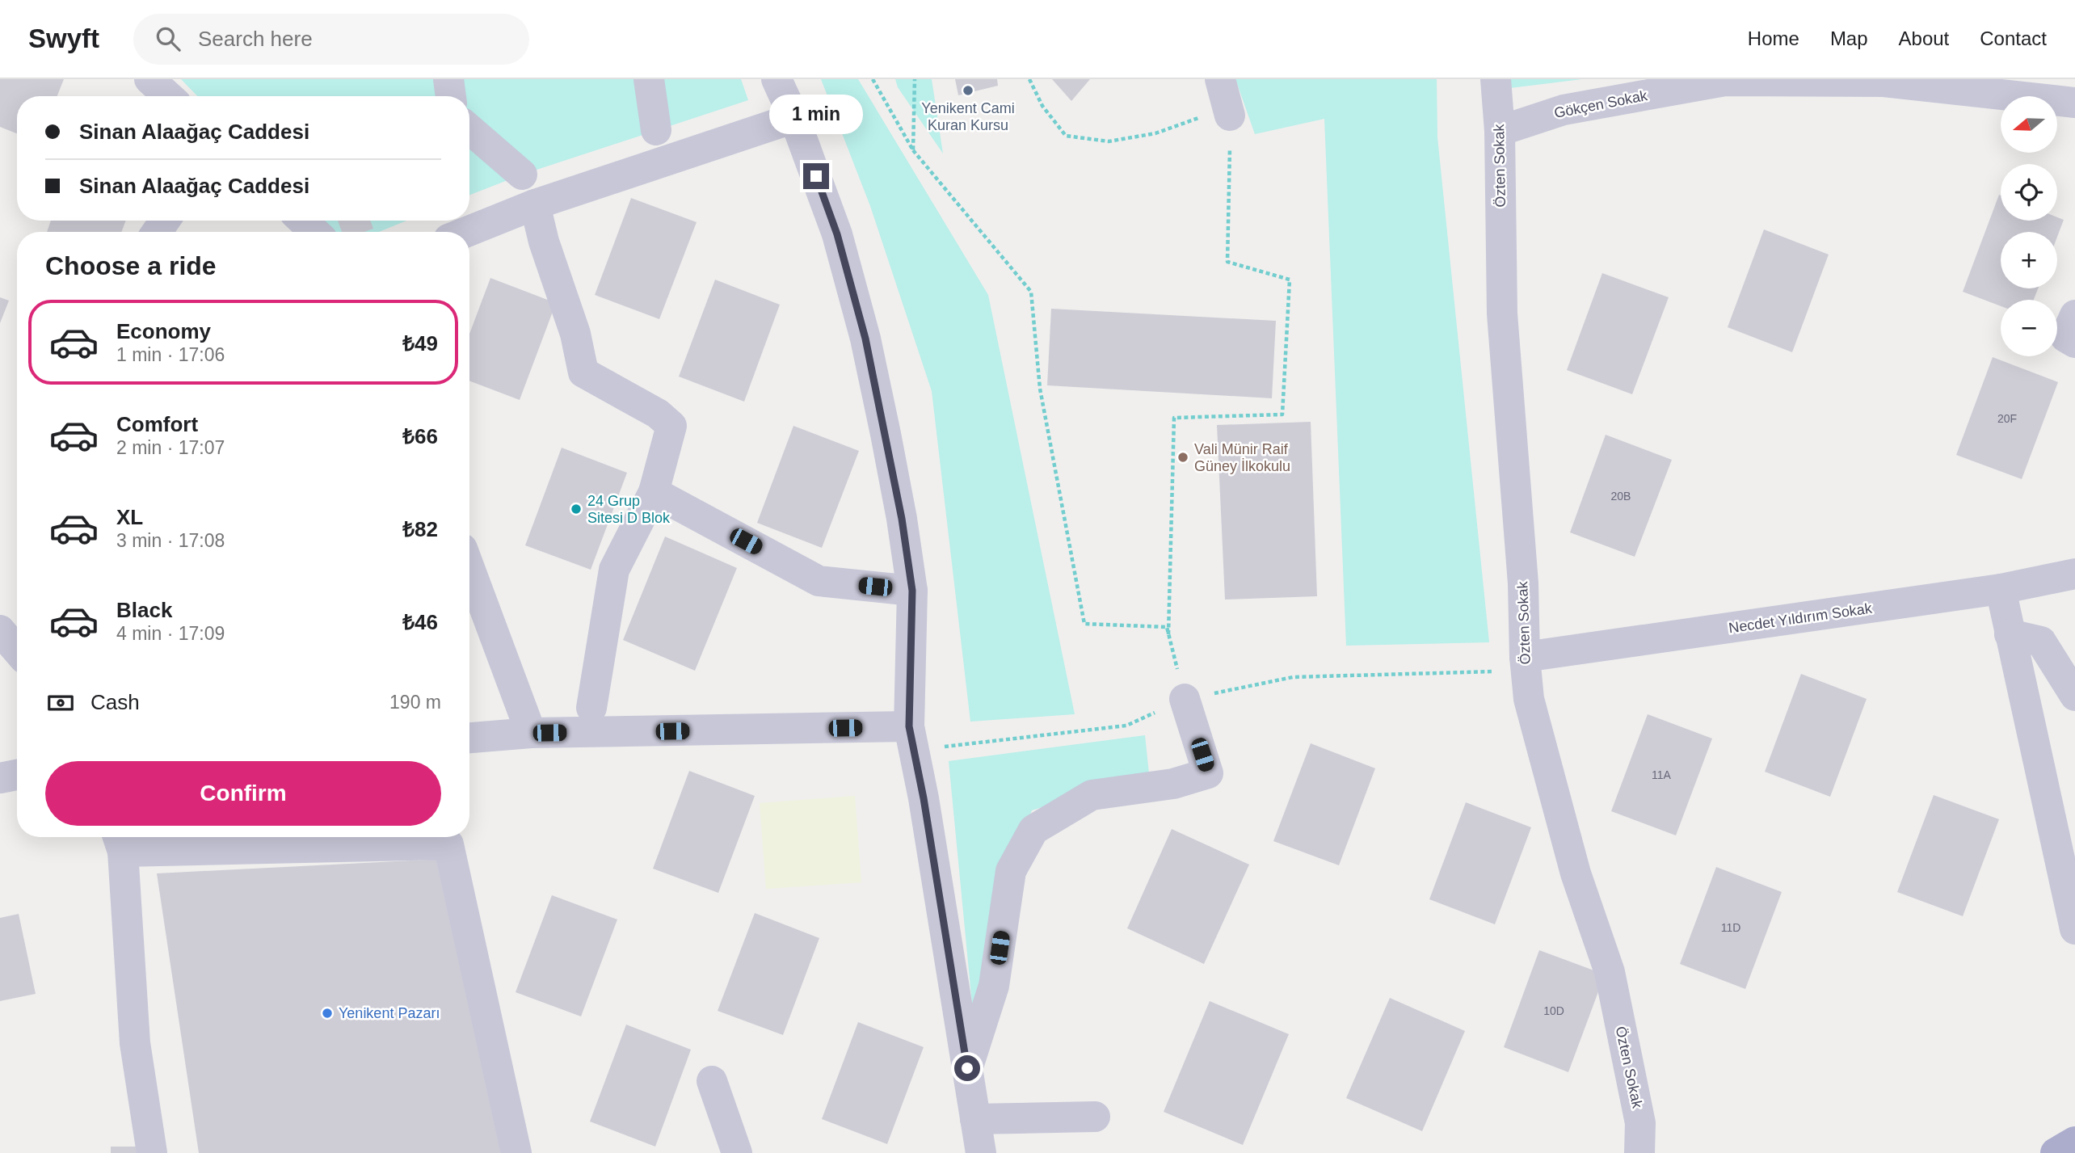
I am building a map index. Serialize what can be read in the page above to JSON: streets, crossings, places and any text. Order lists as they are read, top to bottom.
{
  "streets": {
    "street": ["Gökçen Sokak", "Özten Sokak", "Necdet Yıldırım Sokak"]
  },
  "crossings": [
    ["Gökçen Sokak", "Özten Sokak"],
    ["Özten Sokak", "Necdet Yıldırım Sokak"]
  ],
  "places": [
    "Yenikent Cami Kuran Kursu",
    "Vali Münir Raif Güney İlkokulu",
    "24 Grup Sitesi D Blok",
    "Yenikent Pazarı"
  ],
  "house_numbers": [
    "20F",
    "20B",
    "11A",
    "11D",
    "10D"
  ],
  "north": "left",
  "page": {
    "header": "Swyft",
    "search": "Search here",
    "nav": [
      "Home",
      "Map",
      "About",
      "Contact"
    ],
    "bubble": "1 min",
    "map_buttons": ["+", "−"],
    "banner": ["Sinan Alaağaç Caddesi", "Sinan Alaağaç Caddesi"],
    "heading": "Choose a ride",
    "list": [
      {
        "name": "Economy",
        "note": "1 min · 17:06",
        "value": "₺49"
      },
      {
        "name": "Comfort",
        "note": "2 min · 17:07",
        "value": "₺66"
      },
      {
        "name": "XL",
        "note": "3 min · 17:08",
        "value": "₺82"
      },
      {
        "name": "Black",
        "note": "4 min · 17:09",
        "value": "₺46"
      }
    ],
    "pay": ["Cash", "190 m"],
    "buttons": "Confirm"
  }
}
